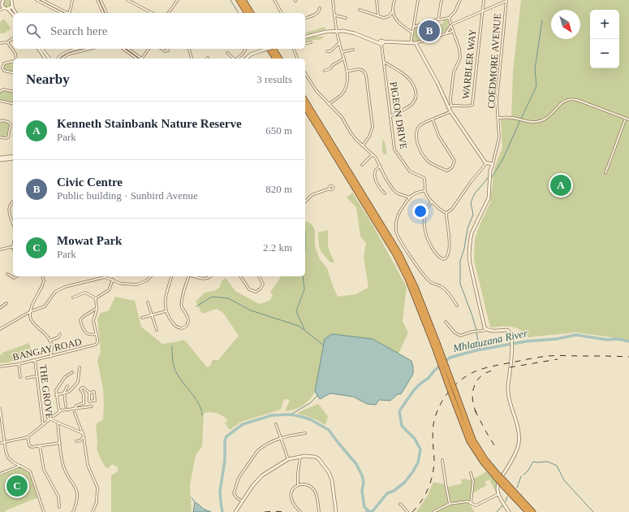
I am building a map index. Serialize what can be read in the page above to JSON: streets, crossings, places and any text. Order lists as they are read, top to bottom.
{
  "streets": {
    "street": [
      "COEDMORE AVENUE",
      "WARBLER WAY",
      "PIGEON DRIVE",
      "BANGAY ROAD",
      "THE GROVE"
    ]
  },
  "crossings": [
    ["BANGAY ROAD", "THE GROVE"]
  ],
  "water": ["Mhlatuzana River"],
  "north": "bottom right",
  "page": {
    "map_buttons": ["+", "−"],
    "search": "Search here",
    "pins": ["B", "A", "C"],
    "heading": ["Nearby", "3 results"],
    "list": [
      {
        "mark": "A",
        "name": "Kenneth Stainbank Nature Reserve",
        "note": "Park",
        "value": "650 m"
      },
      {
        "mark": "B",
        "name": "Civic Centre",
        "note": "Public building · Sunbird Avenue",
        "value": "820 m"
      },
      {
        "mark": "C",
        "name": "Mowat Park",
        "note": "Park",
        "value": "2.2 km"
      }
    ]
  }
}
